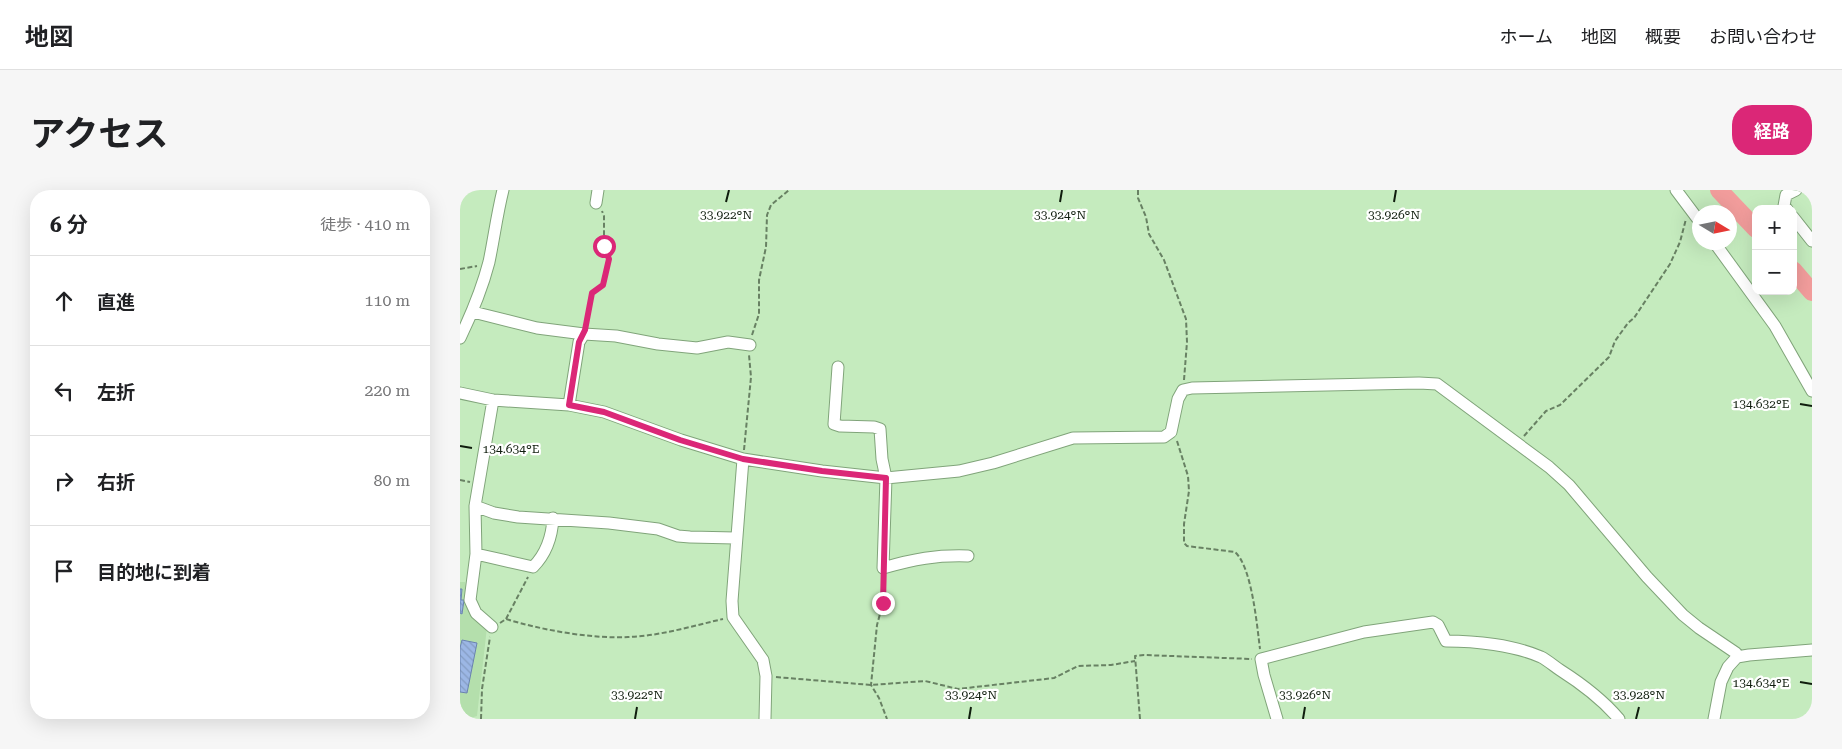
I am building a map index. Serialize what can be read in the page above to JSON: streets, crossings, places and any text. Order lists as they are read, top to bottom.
{
  "north": "right",
  "page": {
    "header": "地図",
    "nav": [
      "ホーム",
      "地図",
      "概要",
      "お問い合わせ"
    ],
    "title": "アクセス",
    "buttons": "経路",
    "heading": ["6 分", "徒歩 · 410 m"],
    "map_buttons": ["+", "−"],
    "list": [
      ["直進", "110 m"],
      ["左折", "220 m"],
      ["右折", "80 m"],
      "目的地に到着"
    ]
  },
  "coordinates": [
    "33.926°N",
    "33.922°N",
    "33.924°N",
    "134.632°E",
    "134.634°E",
    "33.928°N"
  ]
}
